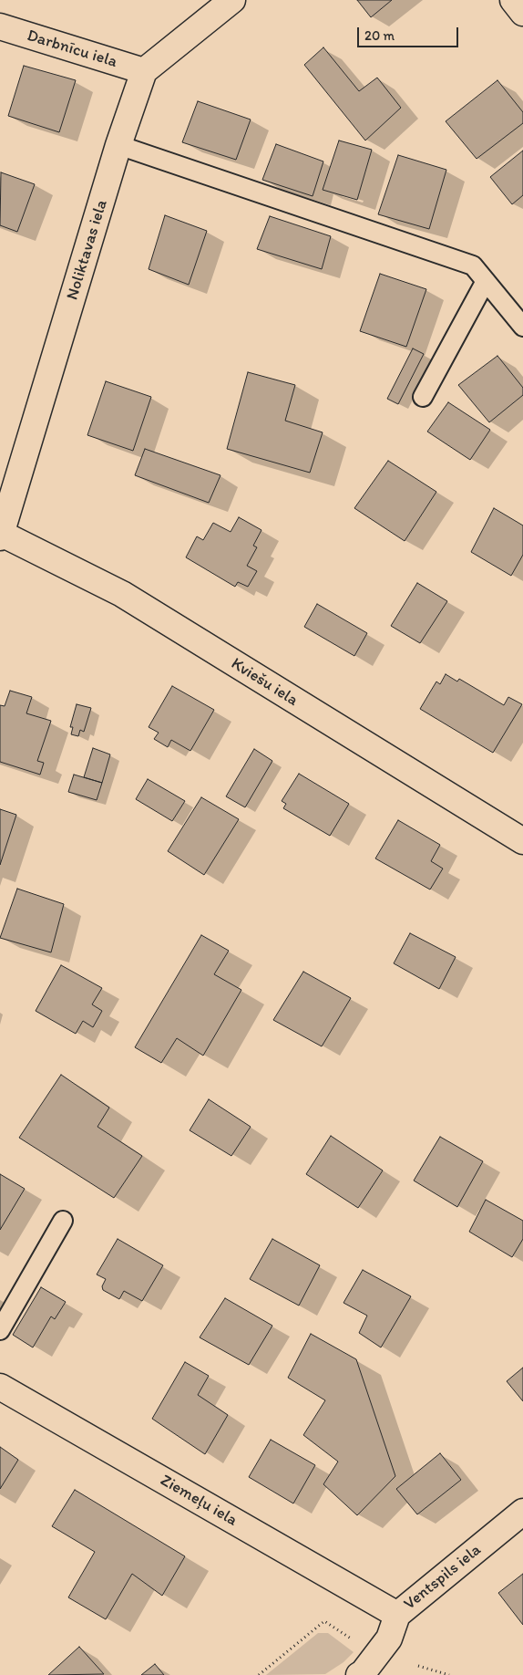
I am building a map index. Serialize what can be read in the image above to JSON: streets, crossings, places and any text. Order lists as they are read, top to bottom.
{
  "streets": {
    "street": [
      "Darbnīcu iela",
      "Noliktavas iela",
      "Kviešu iela",
      "Ziemeļu iela",
      "Ventspils iela"
    ]
  },
  "crossings": [
    ["Darbnīcu iela", "Noliktavas iela"],
    ["Noliktavas iela", "Kviešu iela"],
    ["Ziemeļu iela", "Ventspils iela"]
  ],
  "scale_bar": "20 m"
}
